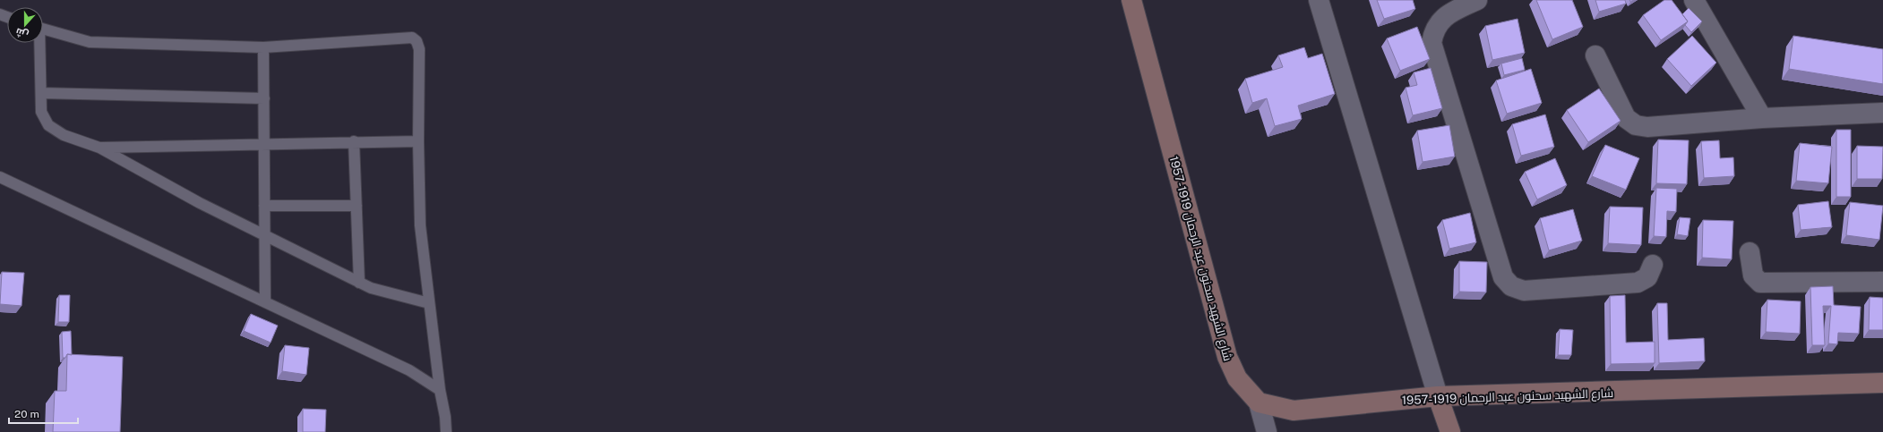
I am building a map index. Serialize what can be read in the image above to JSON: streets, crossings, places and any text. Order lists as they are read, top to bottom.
{
  "streets": {
    "street": ["شارع الشهيد سحنون عبد الرحمان 1919-1957"]
  },
  "scale_bar": "20 m",
  "north": "bottom"
}
